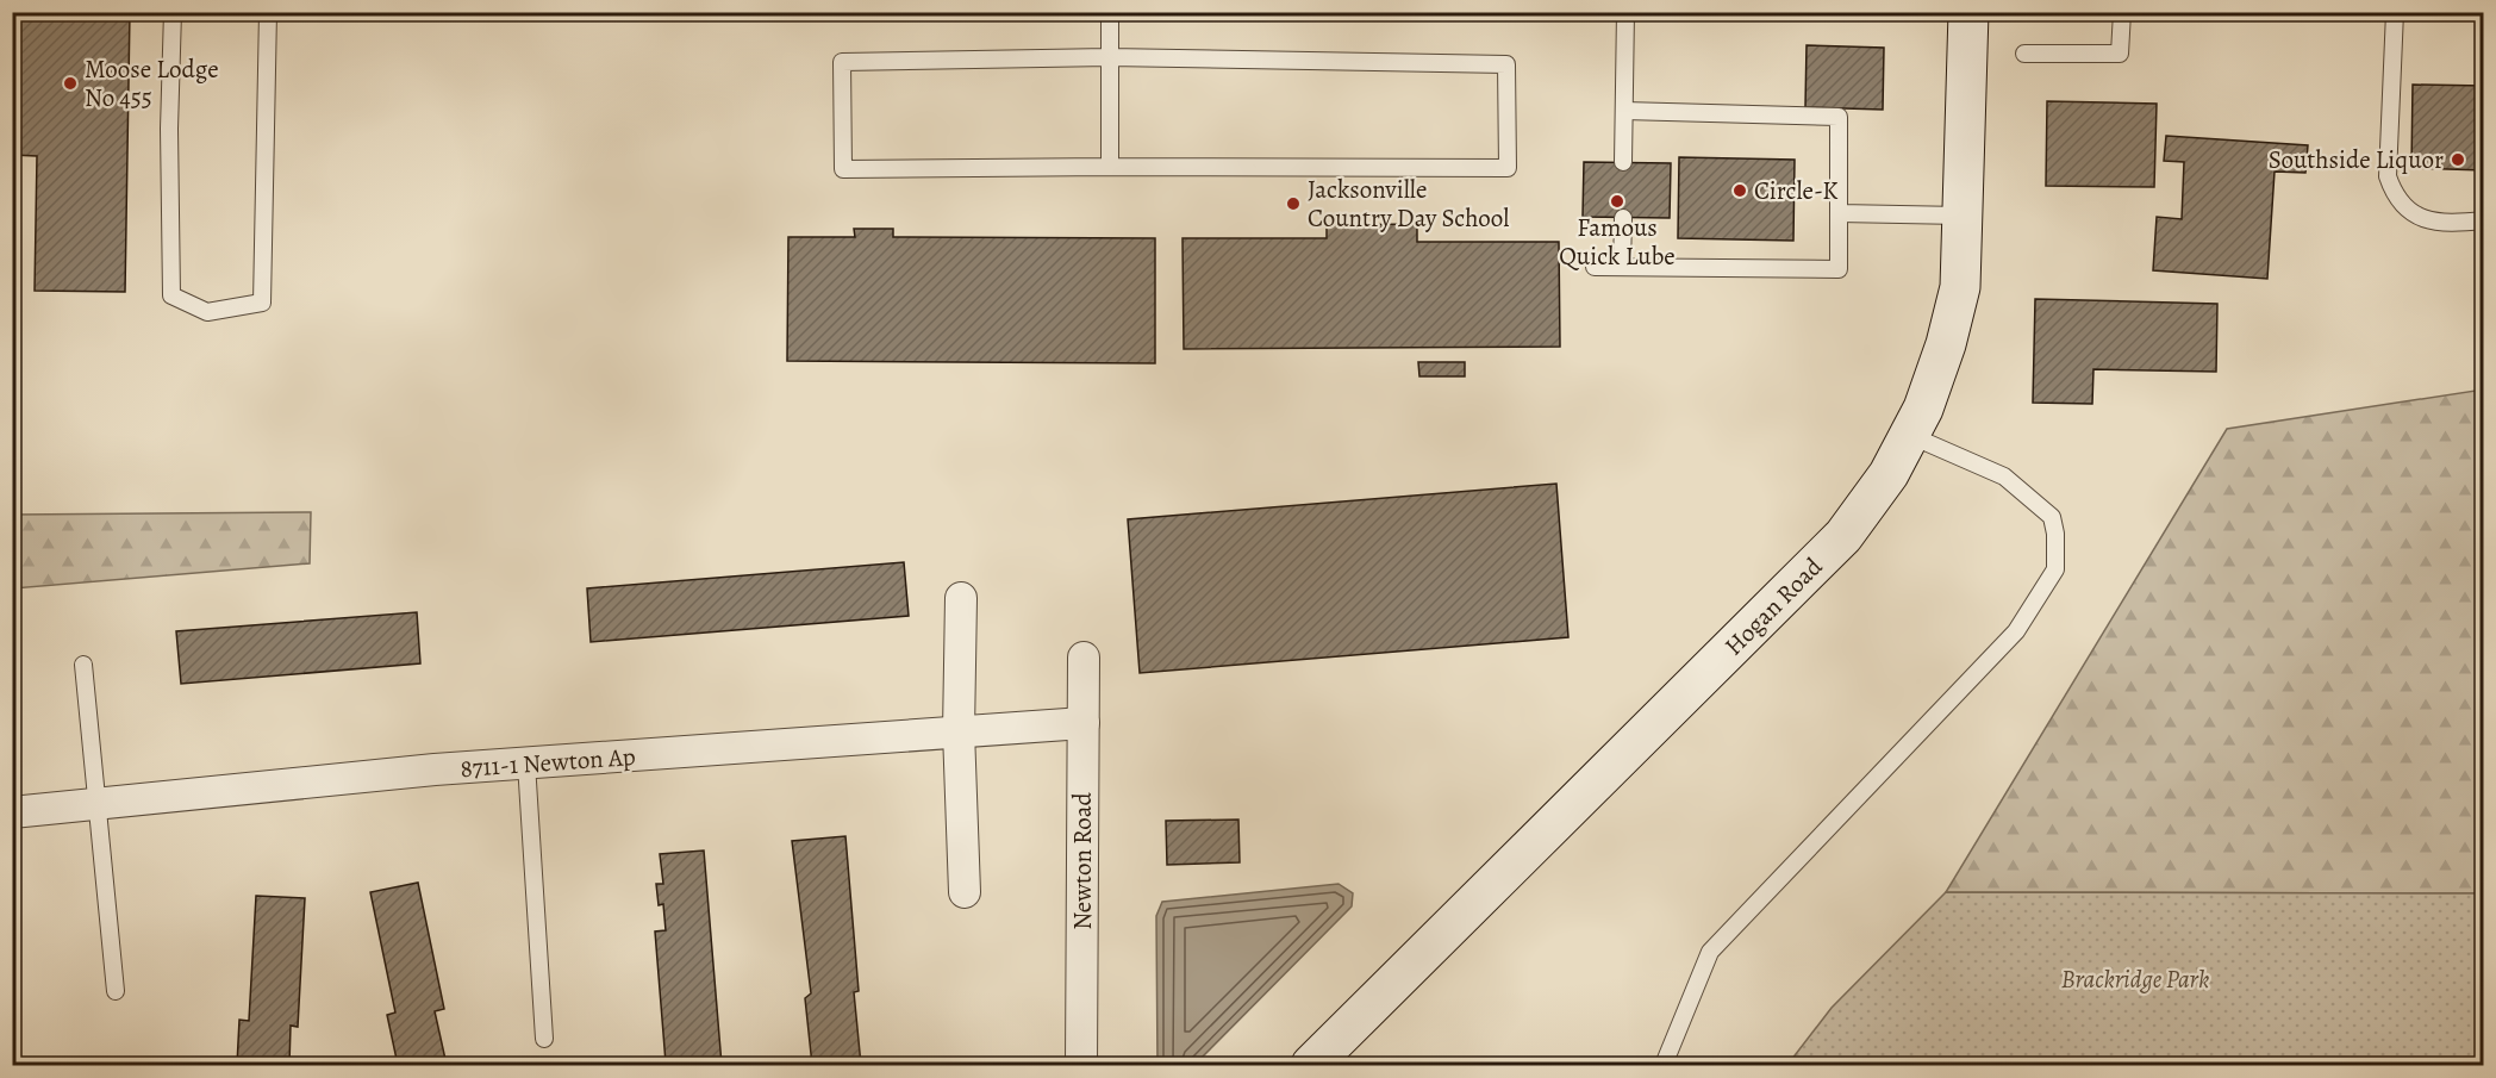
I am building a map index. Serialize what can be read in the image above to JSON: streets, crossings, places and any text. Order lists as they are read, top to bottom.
{
  "streets": {
    "main road": ["Hogan Road"],
    "street": ["8711-1 Newton Ap", "Newton Road"]
  },
  "crossings": [
    ["8711-1 Newton Ap", "Newton Road"]
  ],
  "parks": ["Brackridge Park"],
  "places": [
    "Moose Lodge No 455",
    "Southside Liquor",
    "Circle-K",
    "Famous Quick Lube",
    "Jacksonville Country Day School"
  ]
}
